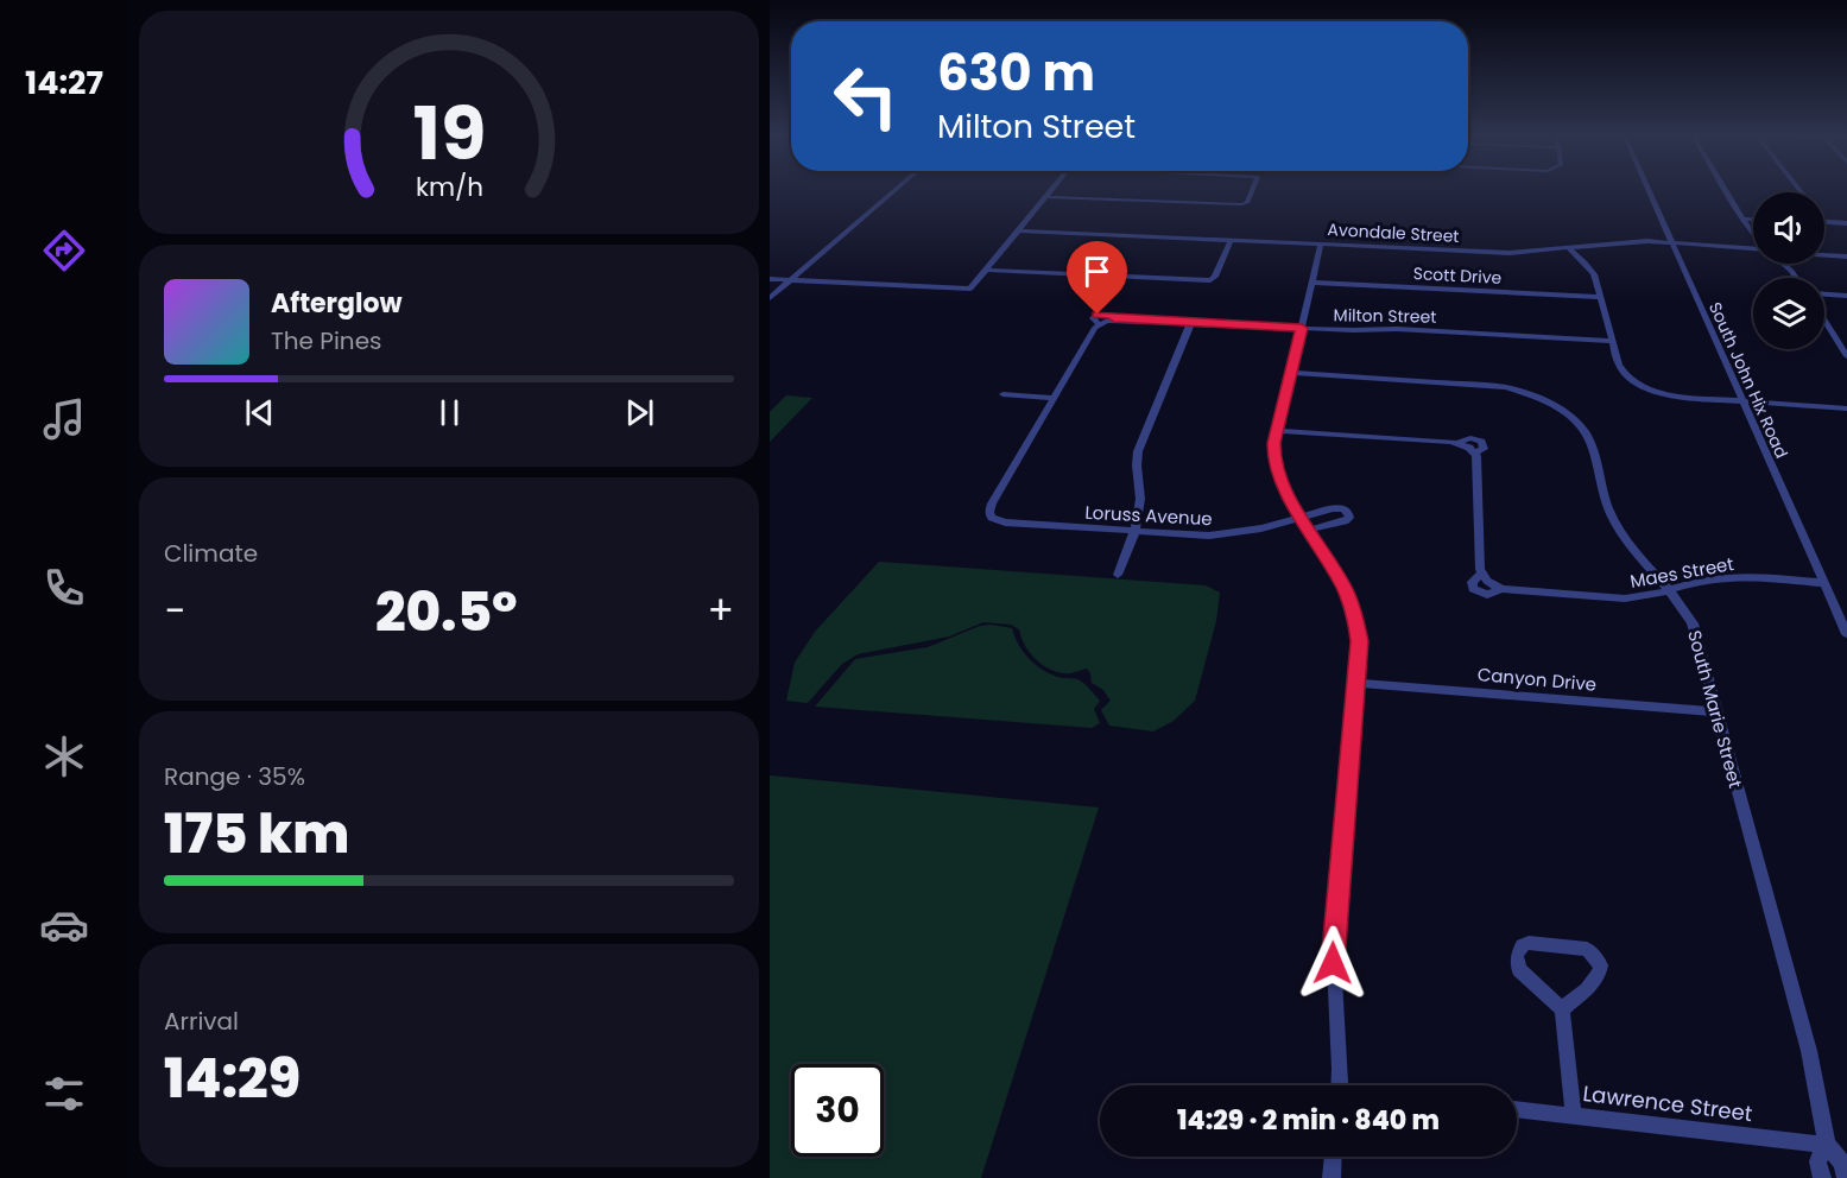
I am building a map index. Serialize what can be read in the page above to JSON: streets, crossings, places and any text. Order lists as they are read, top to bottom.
{
  "streets": {
    "street": [
      "Avondale Street",
      "Scott Drive",
      "Milton Street",
      "South John Hix Road",
      "Loruss Avenue",
      "Maes Street",
      "Canyon Drive",
      "South Marie Street",
      "Lawrence Street"
    ]
  },
  "crossings": [
    ["Avondale Street", "South John Hix Road"],
    ["Milton Street", "Loruss Avenue"],
    ["South John Hix Road", "Maes Street"],
    ["Maes Street", "South Marie Street"],
    ["Canyon Drive", "South Marie Street"],
    ["South Marie Street", "Lawrence Street"]
  ],
  "page": {
    "tabs": "14:27",
    "turn": ["630 m", "Milton Street"],
    "song": ["Afterglow", "The Pines"],
    "tile": [
      "Climate",
      ["Range · 35%", "175 km"],
      ["Arrival", "14:29"]
    ],
    "heat": ["−", "20.5°", "+"],
    "limit": "30",
    "trip": "14:29 · 2 min · 840 m",
    "gauge": ["19", "km/h"]
  }
}
